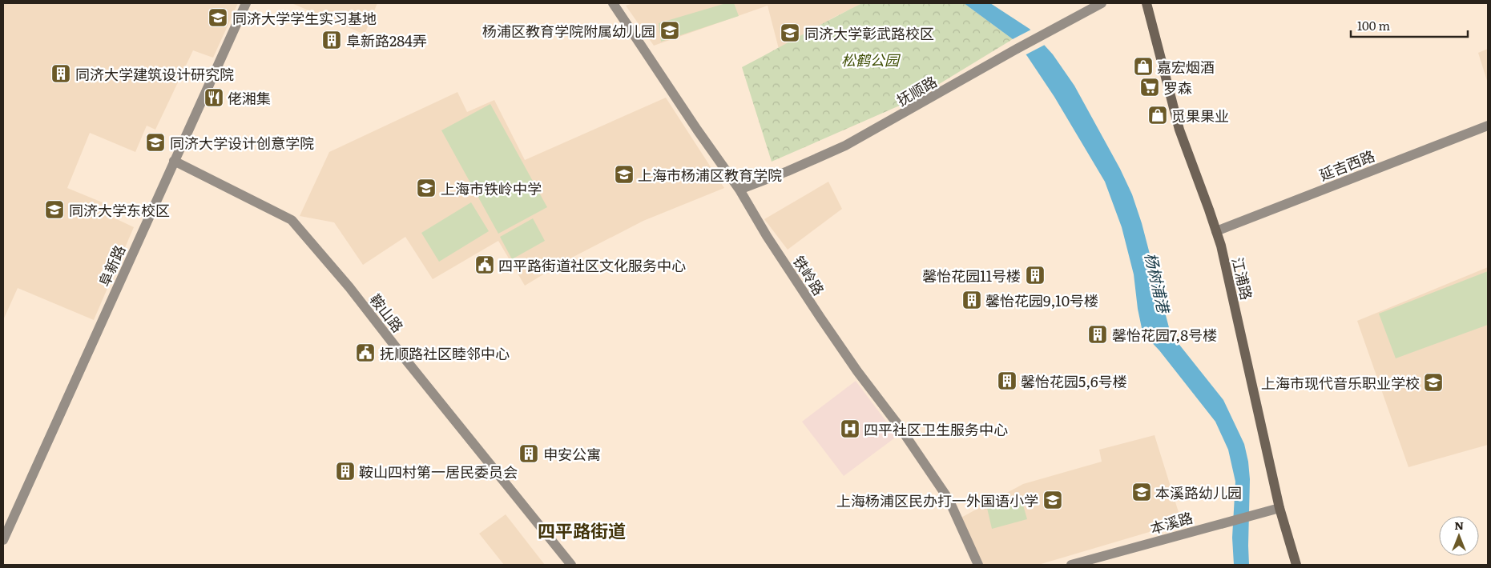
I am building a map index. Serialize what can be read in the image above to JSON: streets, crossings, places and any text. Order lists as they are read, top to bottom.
{
  "streets": {
    "main road": ["江浦路"],
    "street": [
      "抚顺路",
      "延吉西路",
      "阜新路",
      "铁岭路",
      "鞍山路",
      "本溪路"
    ]
  },
  "crossings": [
    ["抚顺路", "铁岭路"],
    ["延吉西路", "江浦路"],
    ["阜新路", "鞍山路"],
    ["江浦路", "本溪路"]
  ],
  "districts": ["四平路街道"],
  "water": ["杨树浦港"],
  "parks": ["松鹤公园"],
  "places": {
    "school or university": [
      "同济大学学生实习基地",
      "杨浦区教育学院附属幼儿园",
      "同济大学彰武路校区",
      "同济大学设计创意学院",
      "上海市杨浦区教育学院",
      "上海市铁岭中学",
      "同济大学东校区",
      "上海市现代音乐职业学校",
      "本溪路幼儿园",
      "‌上海杨浦区民办打一外国语小学"
    ],
    "building": [
      "阜新路284弄",
      "同济大学建筑设计研究院",
      "馨怡花园11号楼",
      "馨怡花园9,10号楼",
      "馨怡花园7,8号楼",
      "馨怡花园5,6号楼",
      "申安公寓",
      "鞍山四村第一居民委员会"
    ],
    "shop": ["嘉宏烟酒", "觅果果业"],
    "supermarket": ["罗森"],
    "restaurant": ["佬湘集"],
    "public building": ["四平路街道社区文化服务中心", "抚顺路社区睦邻中心"],
    "hospital": ["四平社区卫生服务中心"]
  },
  "scale_bar": "100 m",
  "north": "top"
}
